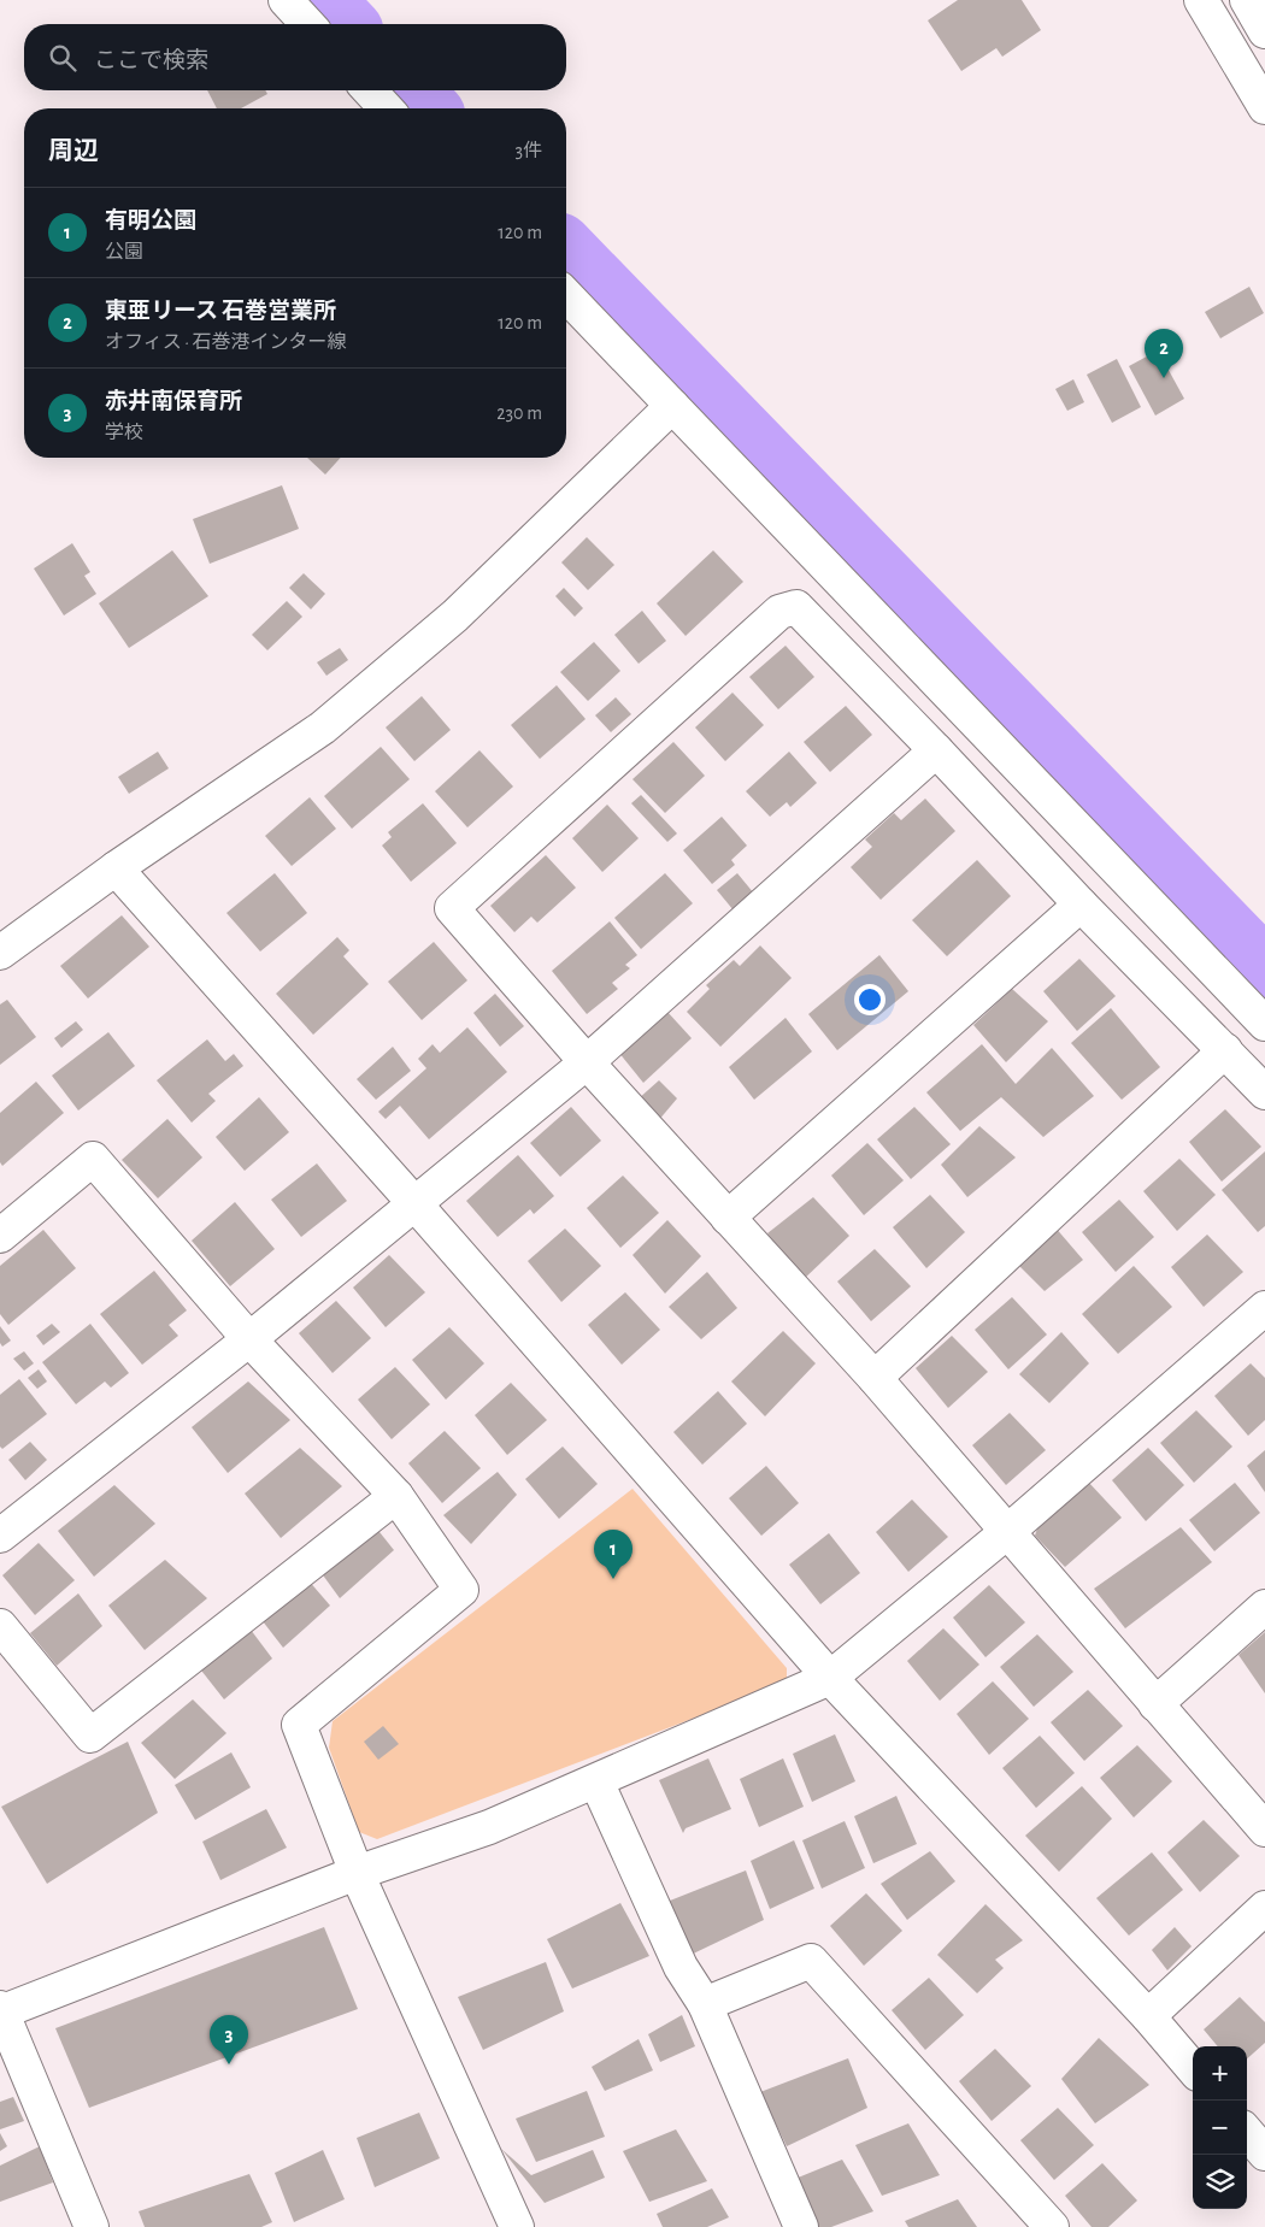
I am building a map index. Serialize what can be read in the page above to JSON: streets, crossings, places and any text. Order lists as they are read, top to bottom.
{
  "page": {
    "search": "ここで検索",
    "heading": ["周辺", "3件"],
    "list": [
      {
        "mark": "1",
        "name": "有明公園",
        "note": "公園",
        "value": "120 m"
      },
      {
        "mark": "2",
        "name": "東亜リース 石巻営業所",
        "note": "オフィス · 石巻港インター線",
        "value": "120 m"
      },
      {
        "mark": "3",
        "name": "赤井南保育所",
        "note": "学校",
        "value": "230 m"
      }
    ],
    "pins": ["2", "1", "3"],
    "map_buttons": ["+", "−"]
  }
}
